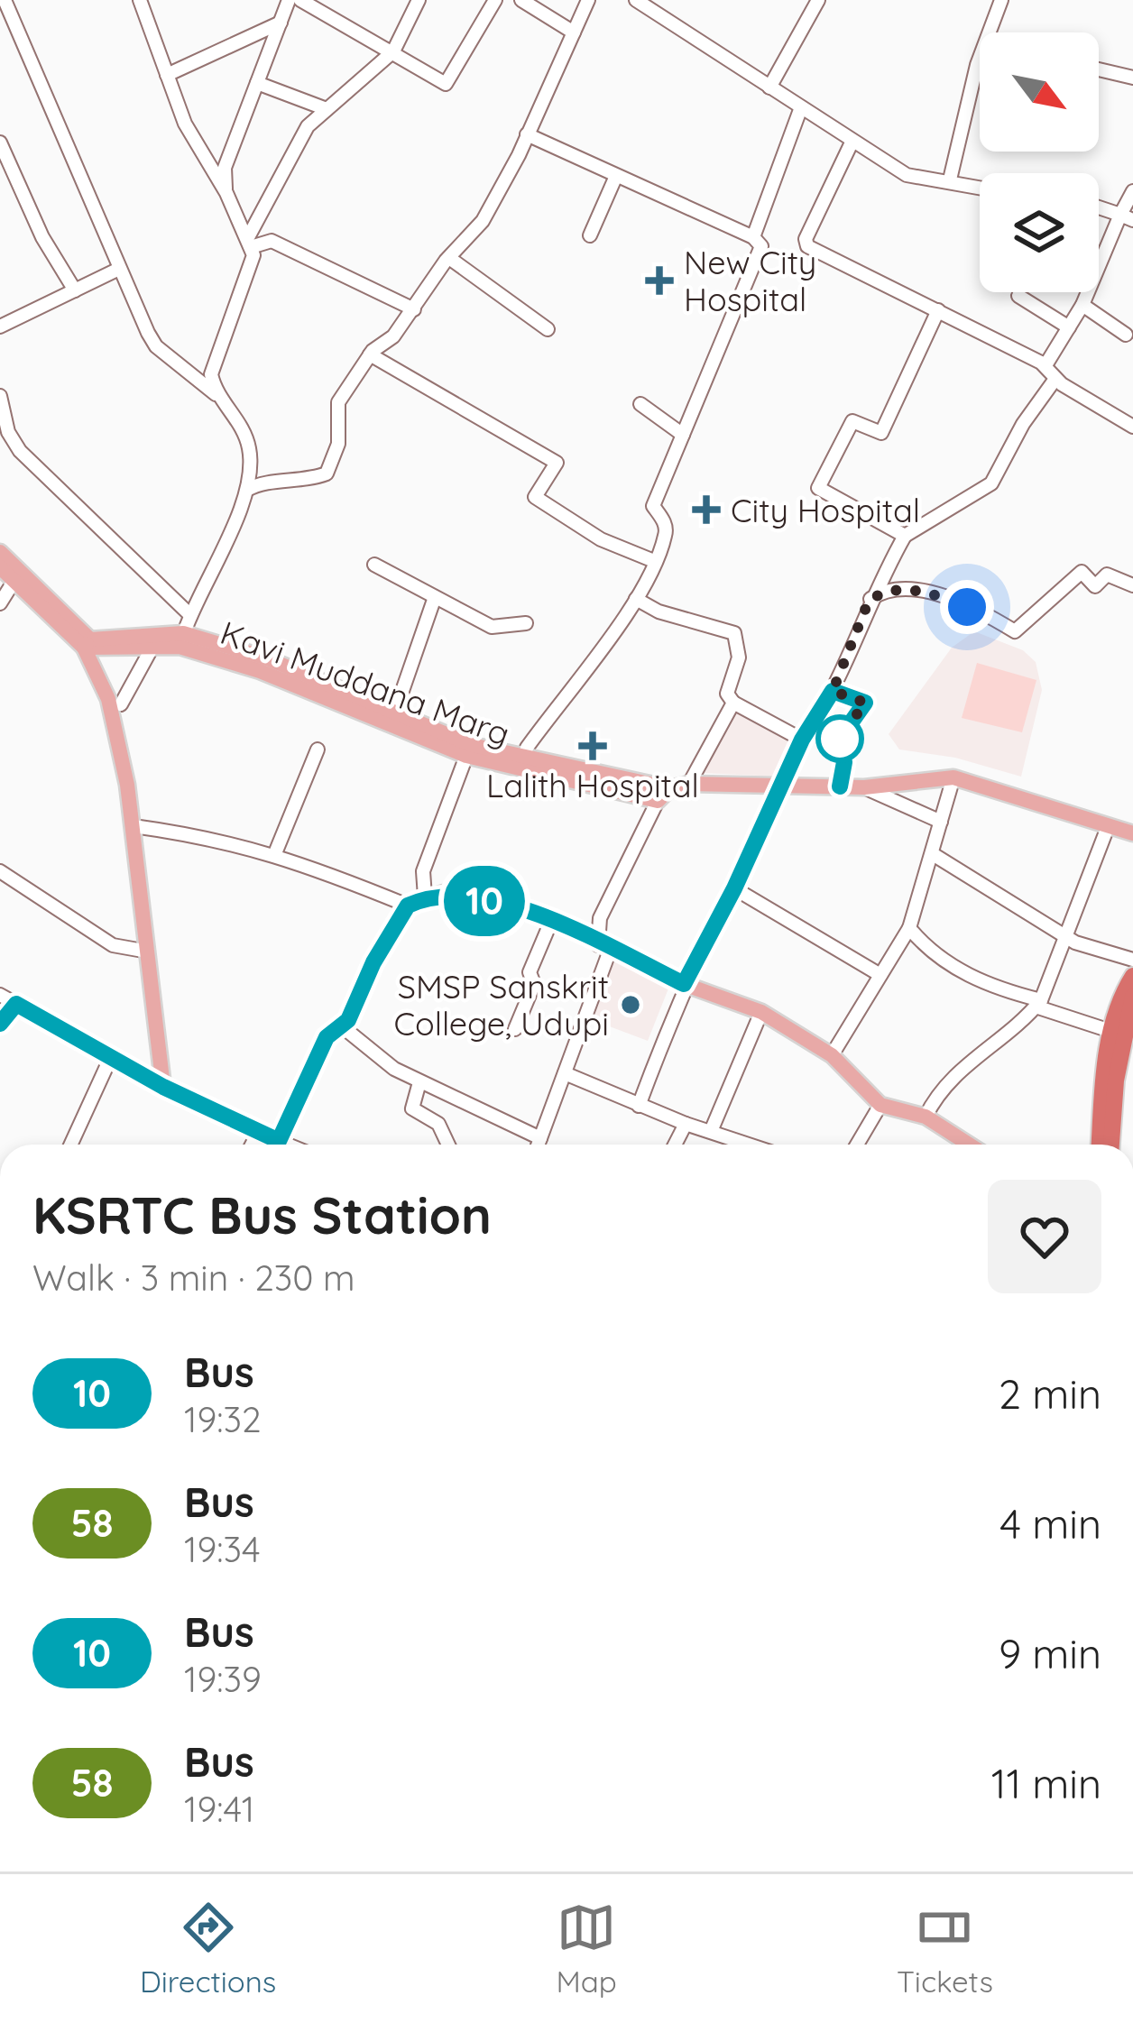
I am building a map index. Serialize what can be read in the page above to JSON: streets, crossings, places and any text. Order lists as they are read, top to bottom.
{
  "streets": {
    "main road": ["Kavi Muddana Marg"]
  },
  "places": {
    "health": ["New City Hospital", "City Hospital", "Lalith Hospital"],
    "other": ["SMSP Sanskrit College, Udupi"]
  },
  "lines": ["bus line 10"],
  "north": "bottom right",
  "page": {
    "on_map": "10",
    "heading": ["KSRTC Bus Station", "Walk · 3 min · 230 m"],
    "list": [
      {
        "mark": "10",
        "name": "Bus",
        "note": "19:32",
        "value": "2 min"
      },
      {
        "mark": "58",
        "name": "Bus",
        "note": "19:34",
        "value": "4 min"
      },
      {
        "mark": "10",
        "name": "Bus",
        "note": "19:39",
        "value": "9 min"
      },
      {
        "mark": "58",
        "name": "Bus",
        "note": "19:41",
        "value": "11 min"
      }
    ],
    "tabs": ["Directions", "Map", "Tickets"]
  }
}
